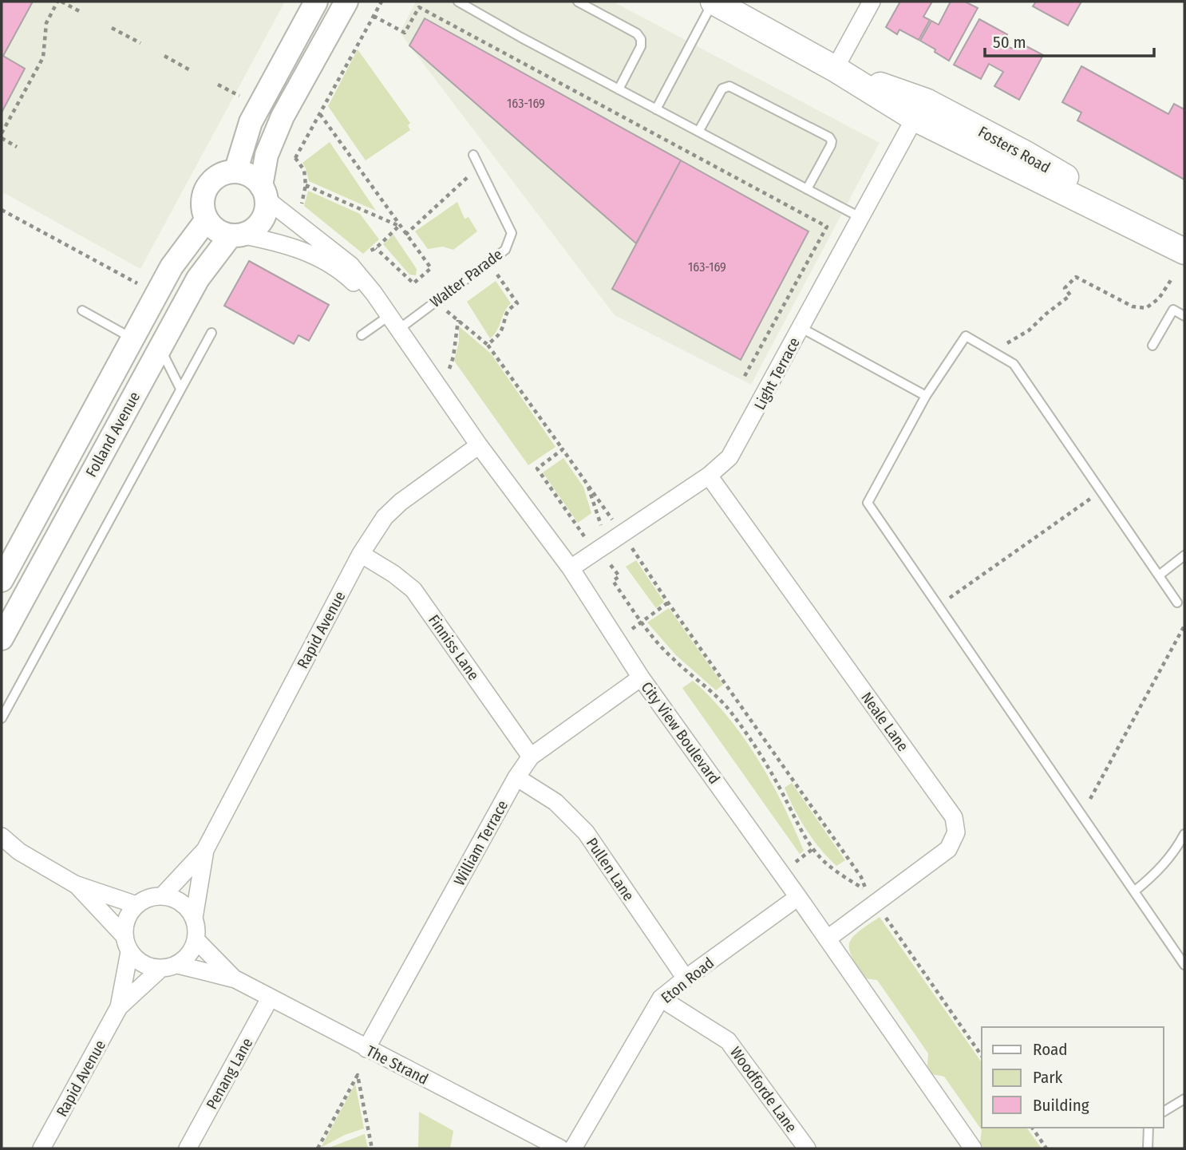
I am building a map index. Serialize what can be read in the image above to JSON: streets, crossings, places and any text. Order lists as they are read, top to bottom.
{
  "streets": {
    "main road": ["Fosters Road"],
    "street": [
      "Light Terrace",
      "Folland Avenue",
      "Rapid Avenue",
      "Finniss Lane",
      "Neale Lane",
      "City View Boulevard",
      "William Terrace",
      "Pullen Lane",
      "Eton Road",
      "The Strand",
      "Penang Lane",
      "Woodforde Lane"
    ],
    "lane": ["Walter Parade"]
  },
  "crossings": [
    ["Fosters Road", "Light Terrace"],
    ["Walter Parade", "City View Boulevard"],
    ["Light Terrace", "Neale Lane"],
    ["Light Terrace", "City View Boulevard"],
    ["Folland Avenue", "City View Boulevard"],
    ["Rapid Avenue", "Finniss Lane"],
    ["Rapid Avenue", "City View Boulevard"],
    ["Rapid Avenue", "The Strand"],
    ["Finniss Lane", "William Terrace"],
    ["Neale Lane", "City View Boulevard"],
    ["City View Boulevard", "William Terrace"],
    ["City View Boulevard", "Eton Road"],
    ["William Terrace", "Pullen Lane"],
    ["William Terrace", "The Strand"],
    ["Pullen Lane", "Eton Road"],
    ["Eton Road", "Woodforde Lane"],
    ["The Strand", "Penang Lane"]
  ],
  "house_numbers": ["163-169", "163-169"],
  "legend": ["Road", "Park", "Building"],
  "scale_bar": "50 m"
}
